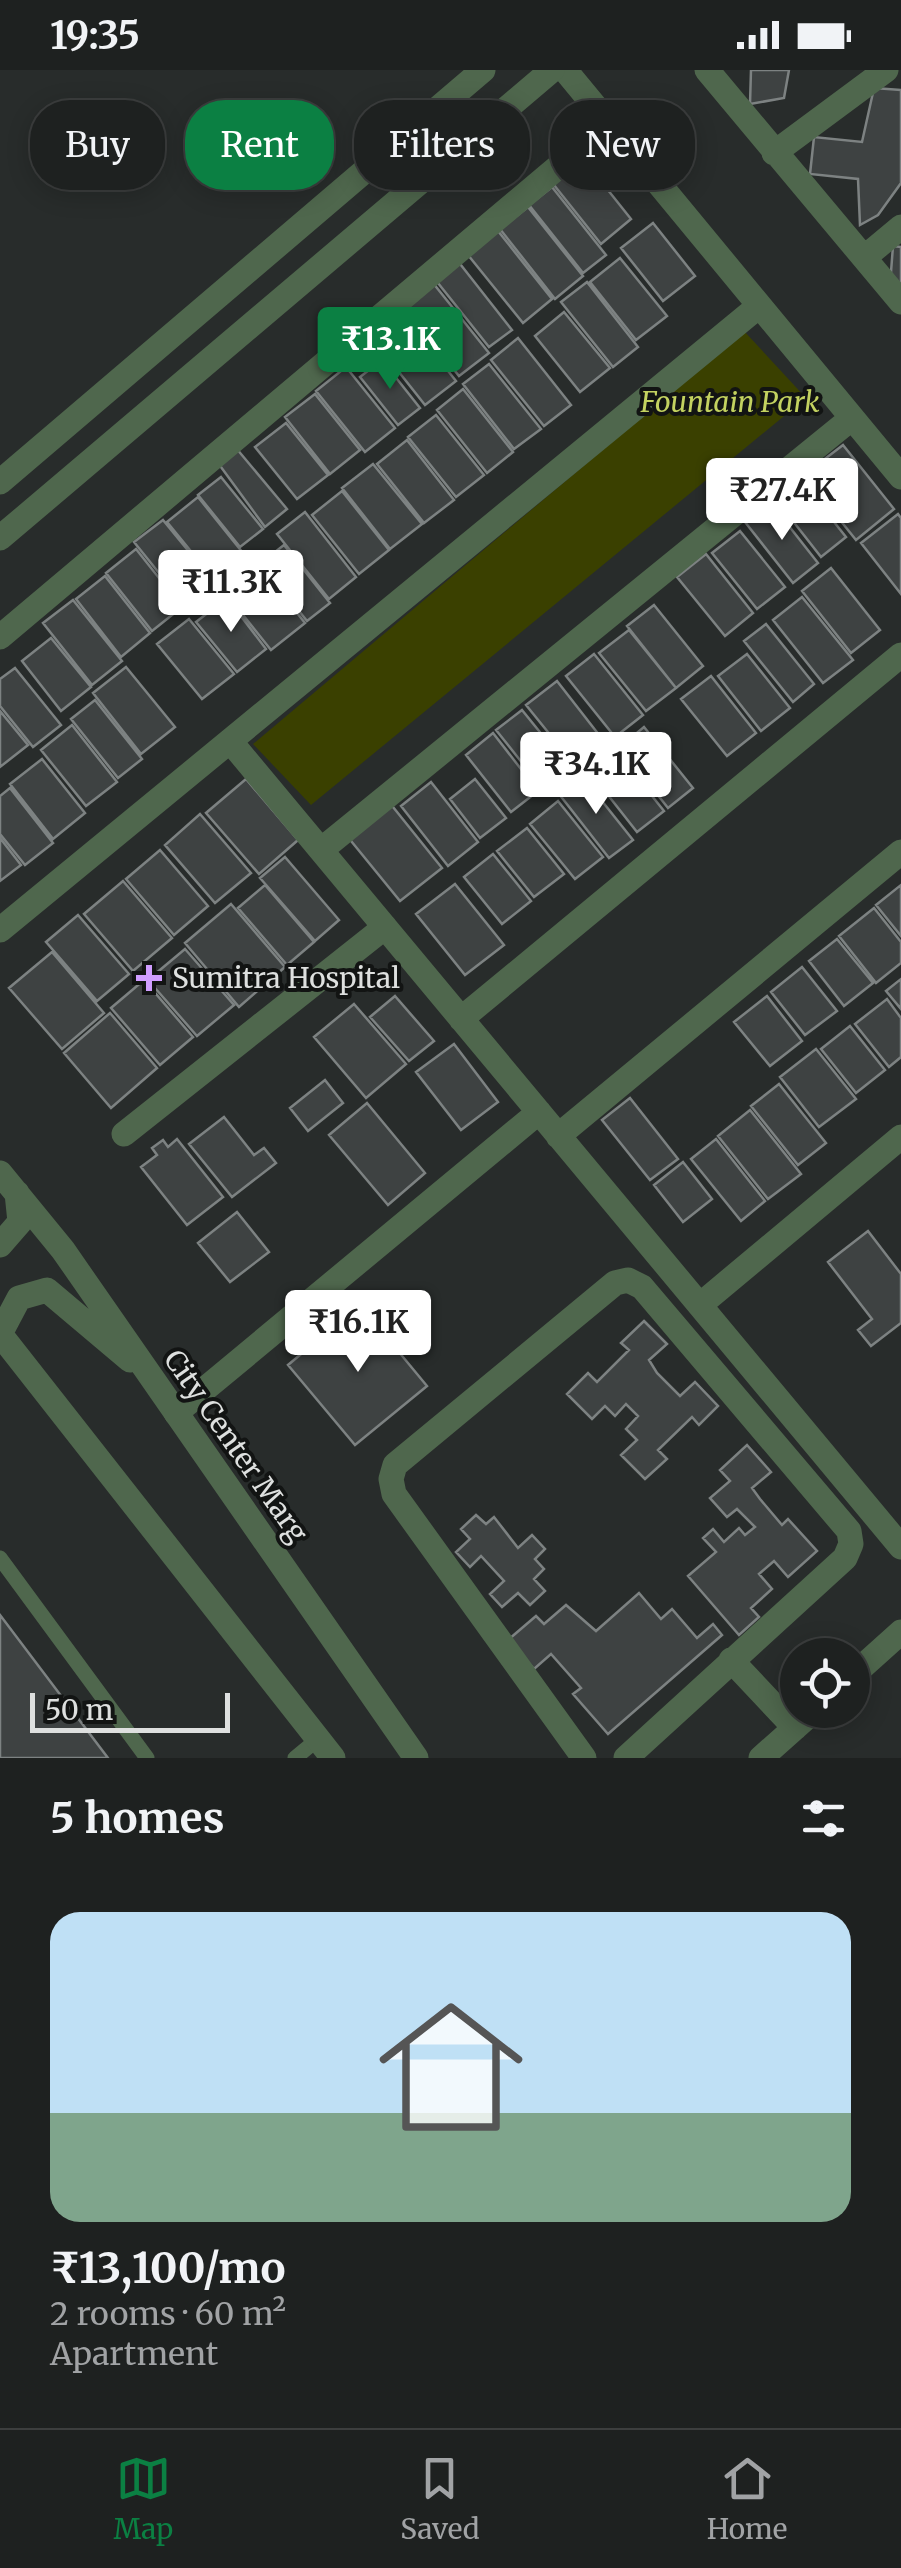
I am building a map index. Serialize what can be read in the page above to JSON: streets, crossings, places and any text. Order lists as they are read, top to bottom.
{
  "streets": {
    "street": ["City Center Marg"]
  },
  "parks": ["Fountain Park"],
  "places": {
    "health": ["Sumitra Hospital"]
  },
  "scale_bar": "50 m",
  "page": {
    "status": "19:35",
    "chip": [
      "Buy",
      "Rent",
      "Filters",
      "New"
    ],
    "price": [
      "₹13.1K",
      "₹27.4K",
      "₹11.3K",
      "₹34.1K",
      "₹16.1K"
    ],
    "scale": "50 m",
    "heading": "5 homes",
    "list": [
      {
        "name": "₹13,100/mo",
        "note": "2 rooms · 60 m² · Apartment"
      }
    ],
    "tabs": ["Map", "Saved", "Home"]
  }
}
